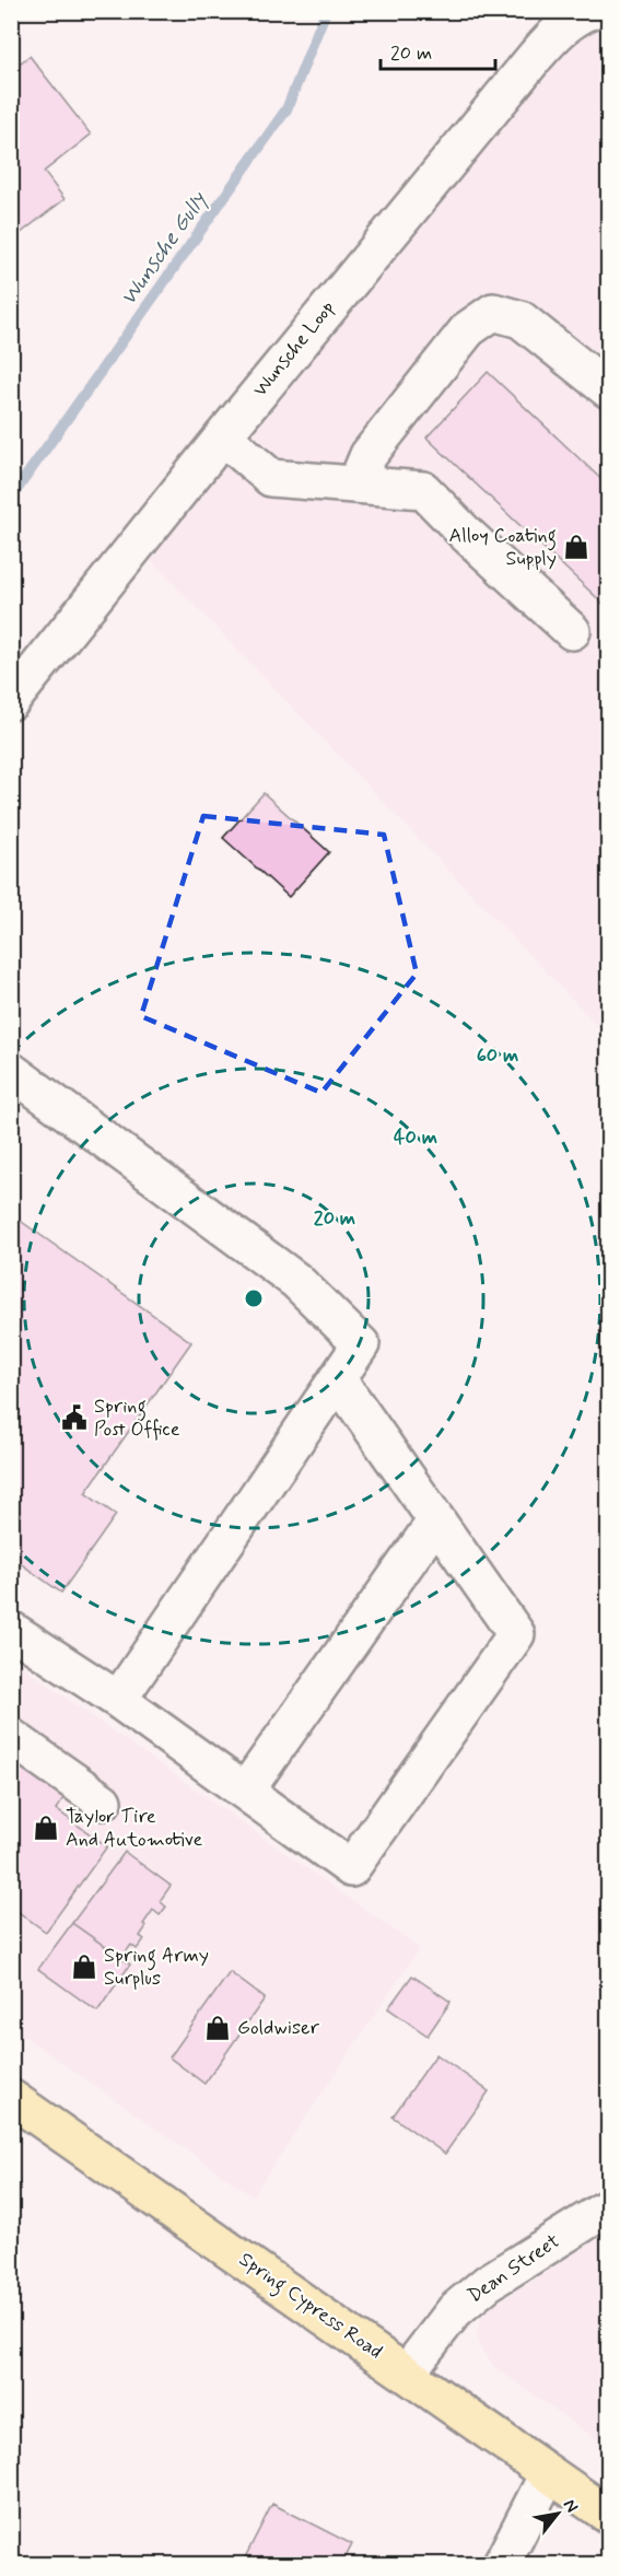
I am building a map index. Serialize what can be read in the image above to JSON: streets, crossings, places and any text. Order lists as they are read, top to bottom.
{
  "streets": {
    "main road": ["Spring Cypress Road"],
    "street": ["Wunsche Loop", "Dean Street"]
  },
  "crossings": [
    ["Dean Street", "Spring Cypress Road"]
  ],
  "water": ["Wunsche Gully"],
  "places": {
    "shop": [
      "Alloy Coating Supply",
      "Taylor Tire And Automotive",
      "Spring Army Surplus",
      "Goldwiser"
    ],
    "public building": ["Spring Post Office"]
  },
  "scale_bar": "20 m",
  "north": "top right",
  "rings": ["60 m", "40 m", "20 m"]
}
